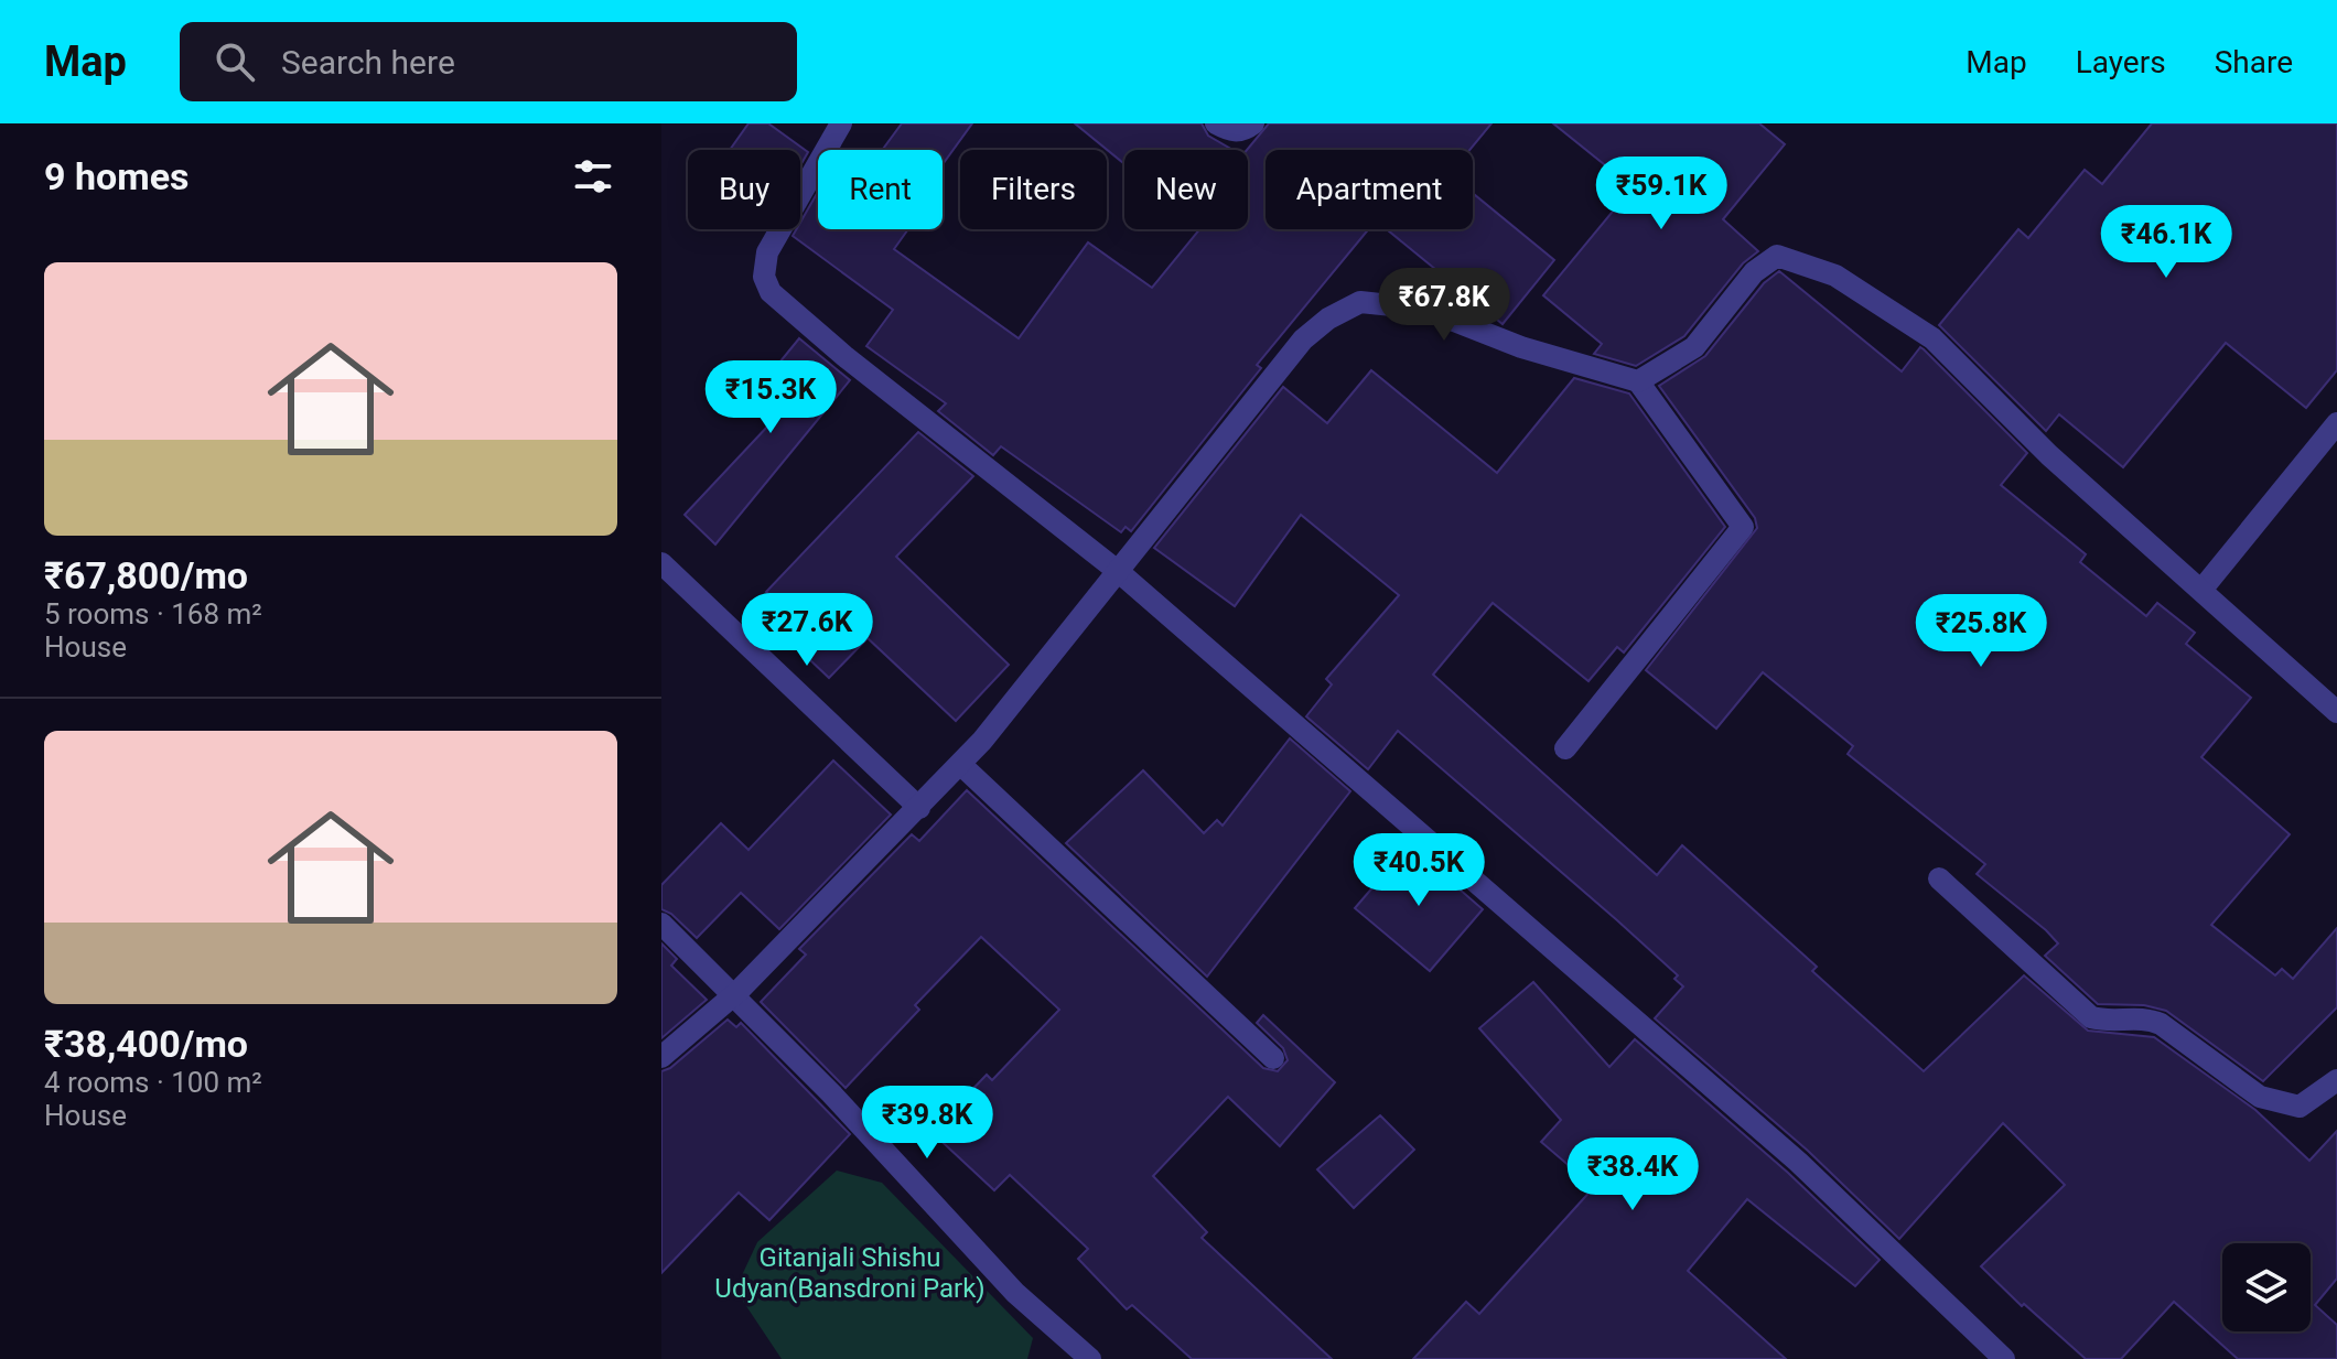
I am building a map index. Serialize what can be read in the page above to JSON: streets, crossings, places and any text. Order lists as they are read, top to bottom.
{
  "parks": ["Gitanjali Shishu Udyan(Bansdroni Park)"],
  "page": {
    "header": "Map",
    "search": "Search here",
    "nav": ["Map", "Layers", "Share"],
    "heading": "9 homes",
    "chip": [
      "Buy",
      "Rent",
      "Filters",
      "New",
      "Apartment"
    ],
    "price": [
      "₹59.1K",
      "₹46.1K",
      "₹67.8K",
      "₹15.3K",
      "₹27.6K",
      "₹25.8K",
      "₹40.5K",
      "₹39.8K",
      "₹38.4K"
    ],
    "list": [
      {
        "name": "₹67,800/mo",
        "note": "5 rooms · 168 m² · House"
      },
      {
        "name": "₹38,400/mo",
        "note": "4 rooms · 100 m² · House"
      }
    ]
  }
}
